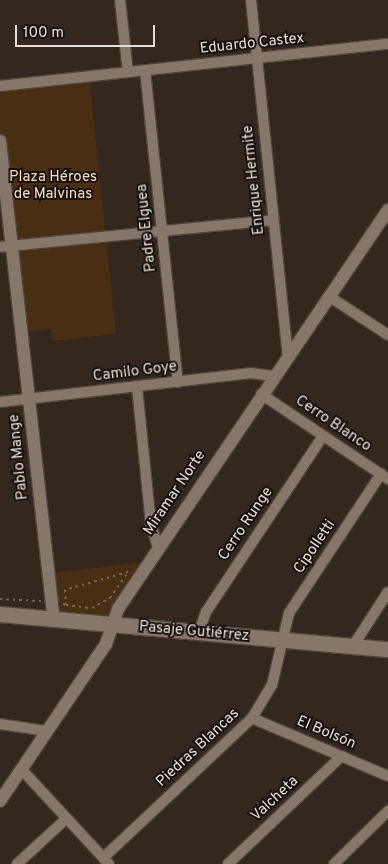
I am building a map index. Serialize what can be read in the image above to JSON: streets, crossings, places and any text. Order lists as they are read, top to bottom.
{
  "streets": {
    "main road": ["Pasaje Gutiérrez"],
    "street": [
      "Eduardo Castex",
      "Enrique Hermite",
      "Padre Elguea",
      "Camilo Goye",
      "Cerro Blanco",
      "Pablo Mange",
      "Miramar Norte",
      "Cerro Runge",
      "Cipolletti",
      "El Bolsón",
      "Piedras Blancas",
      "Valcheta"
    ]
  },
  "crossings": [
    ["Eduardo Castex", "Enrique Hermite"],
    ["Eduardo Castex", "Padre Elguea"],
    ["Enrique Hermite", "Miramar Norte"],
    ["Padre Elguea", "Camilo Goye"],
    ["Camilo Goye", "Pablo Mange"],
    ["Camilo Goye", "Miramar Norte"],
    ["Cerro Blanco", "Miramar Norte"],
    ["Cerro Blanco", "Cerro Runge"],
    ["Cerro Blanco", "Cipolletti"],
    ["Pablo Mange", "Pasaje Gutiérrez"],
    ["Miramar Norte", "Pasaje Gutiérrez"],
    ["Cerro Runge", "Pasaje Gutiérrez"],
    ["Cipolletti", "Pasaje Gutiérrez"],
    ["Cipolletti", "Piedras Blancas"],
    ["Pasaje Gutiérrez", "Piedras Blancas"],
    ["El Bolsón", "Piedras Blancas"],
    ["El Bolsón", "Valcheta"]
  ],
  "parks": ["Plaza Héroes de Malvinas"],
  "scale_bar": "100 m"
}
